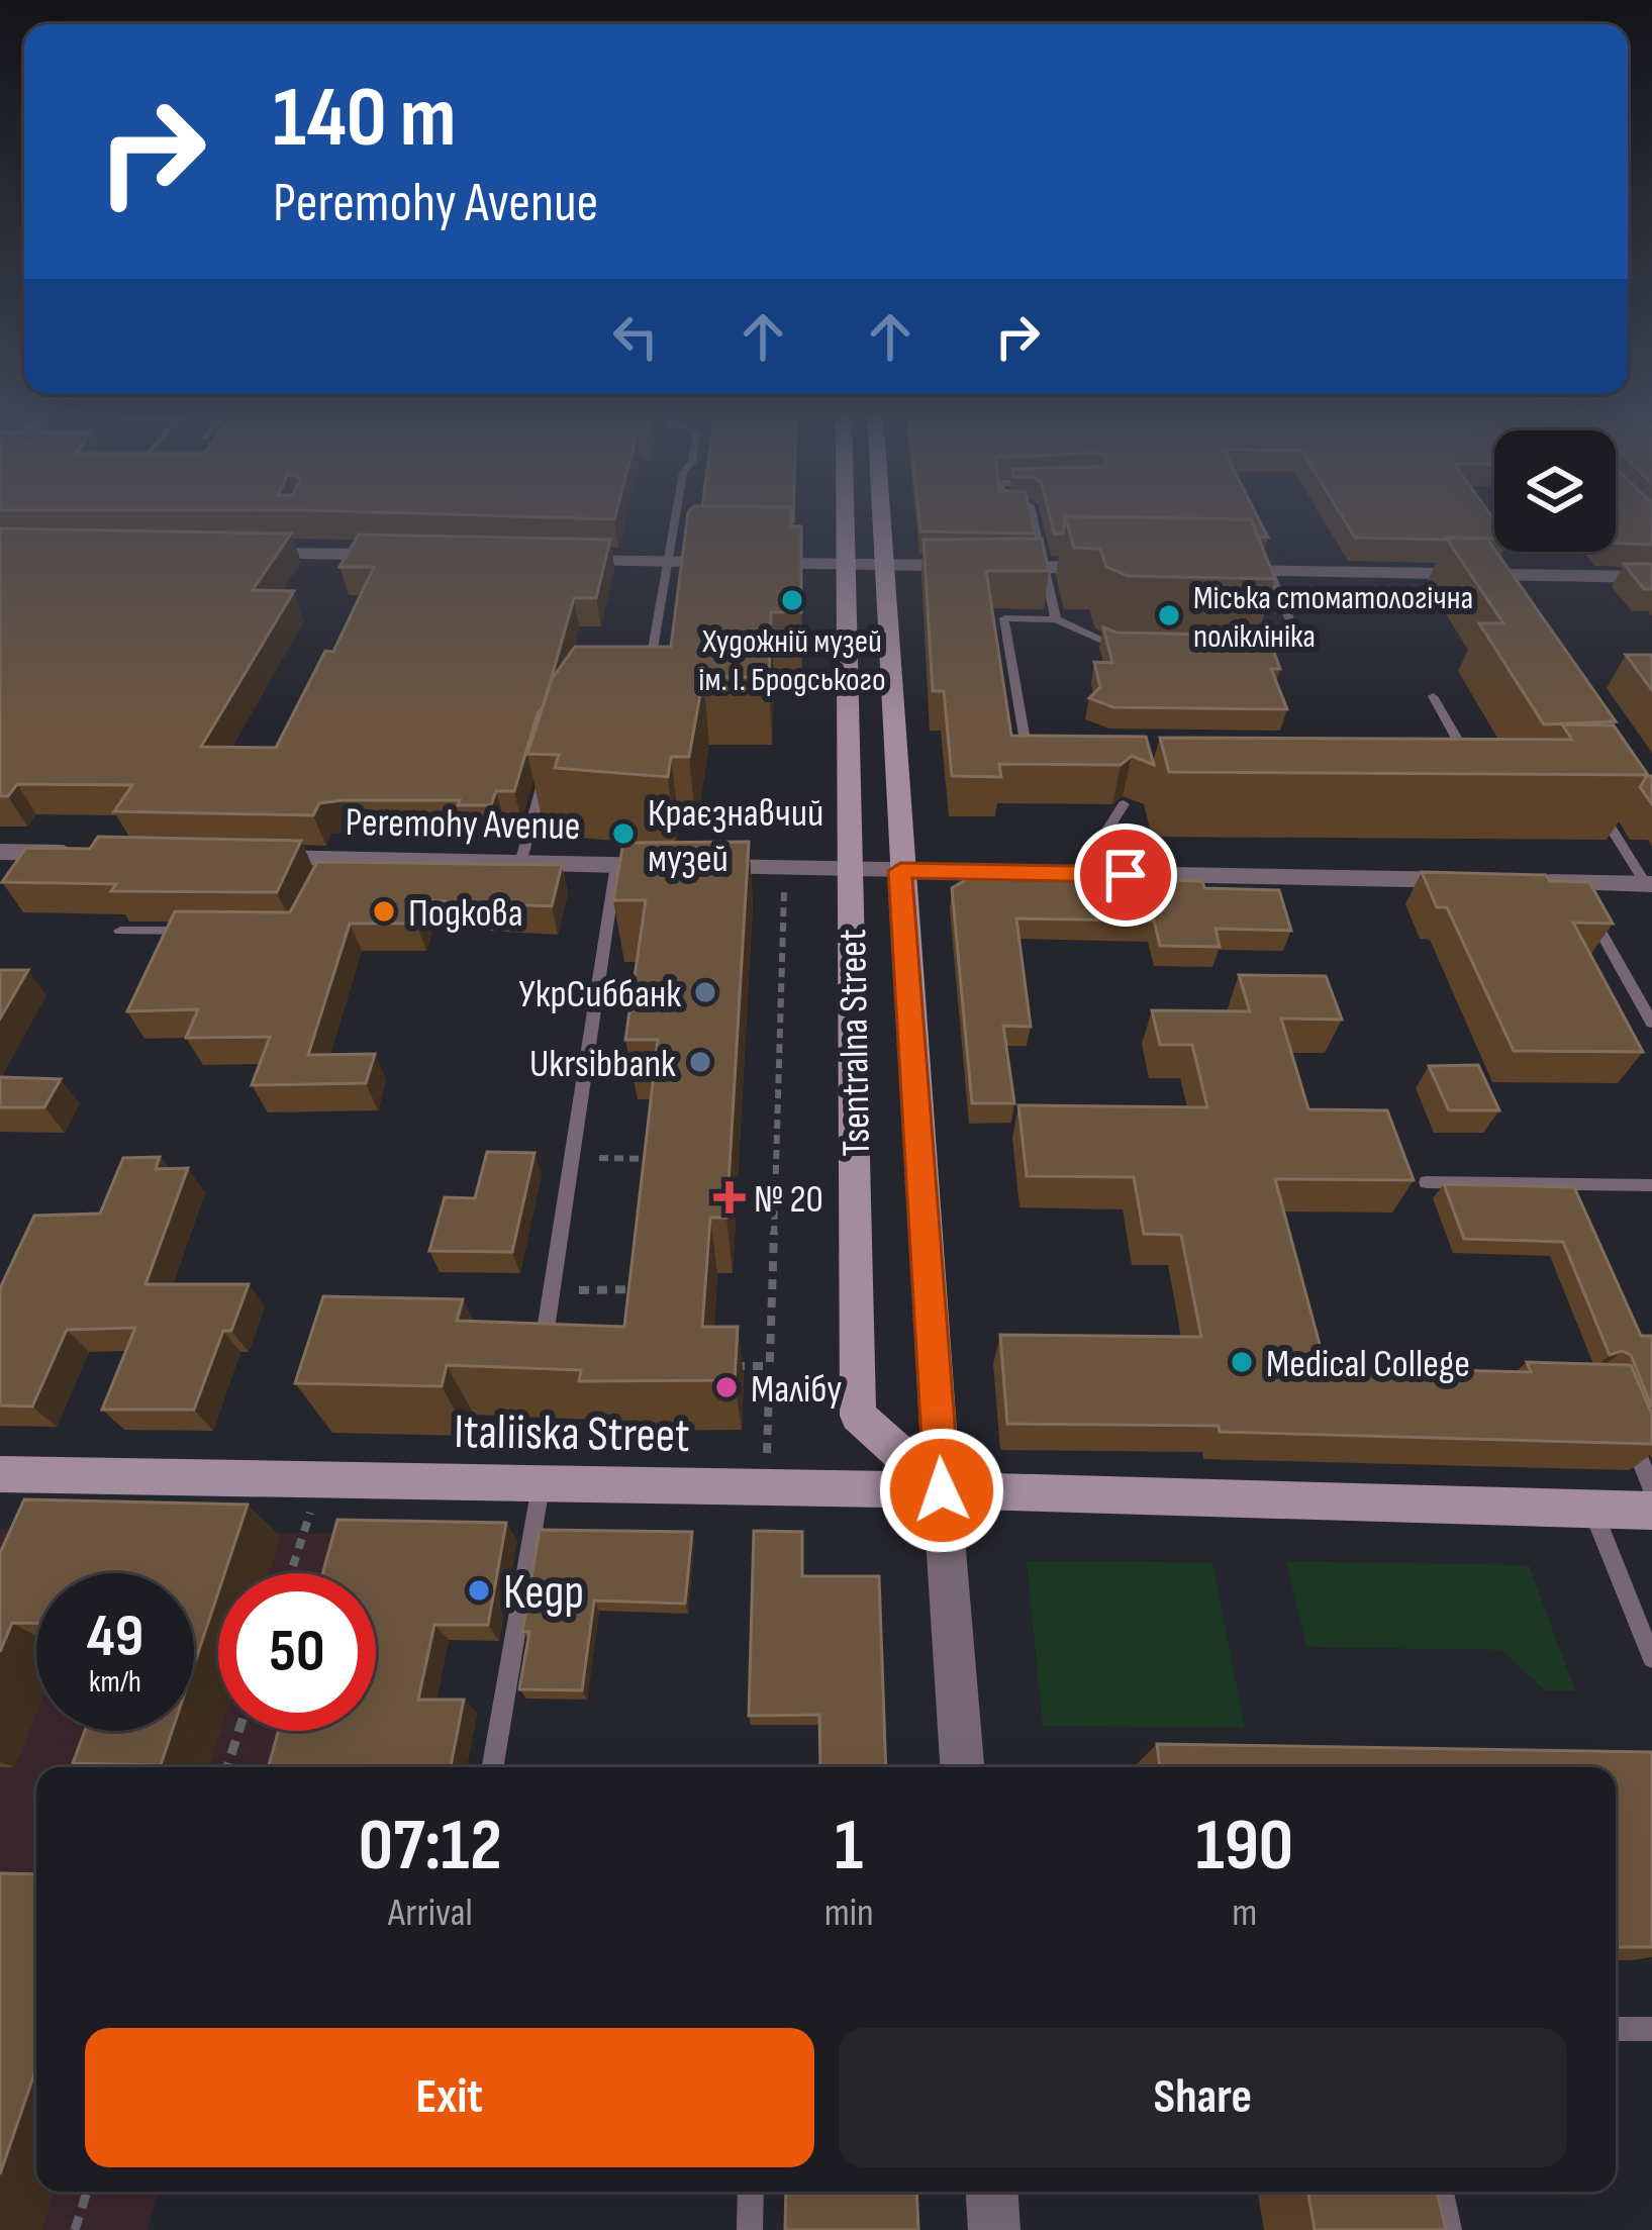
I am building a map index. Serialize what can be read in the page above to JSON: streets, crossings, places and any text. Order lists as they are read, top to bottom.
{
  "streets": {
    "main road": ["Tsentralna Street", "Italiiska Street"],
    "street": ["Peremohy Avenue"]
  },
  "crossings": [
    ["Peremohy Avenue", "Tsentralna Street"],
    ["Tsentralna Street", "Italiiska Street"]
  ],
  "places": {
    "other": [
      "Художній музей ім. І. Бродського",
      "Міська стоматологічна поліклініка",
      "Краєзнавчий музей",
      "Подкова",
      "УкрСиббанк",
      "Ukrsibbank",
      "Medical College",
      "Малібу",
      "Кедр"
    ],
    "health": ["№ 20"]
  },
  "page": {
    "turn": ["140 m", "Peremohy Avenue"],
    "speed": "49 km/h",
    "limit": "50",
    "eta": [
      "07:12",
      "Arrival",
      "1",
      "min",
      "190",
      "m"
    ],
    "buttons": ["Exit", "Share"]
  }
}
